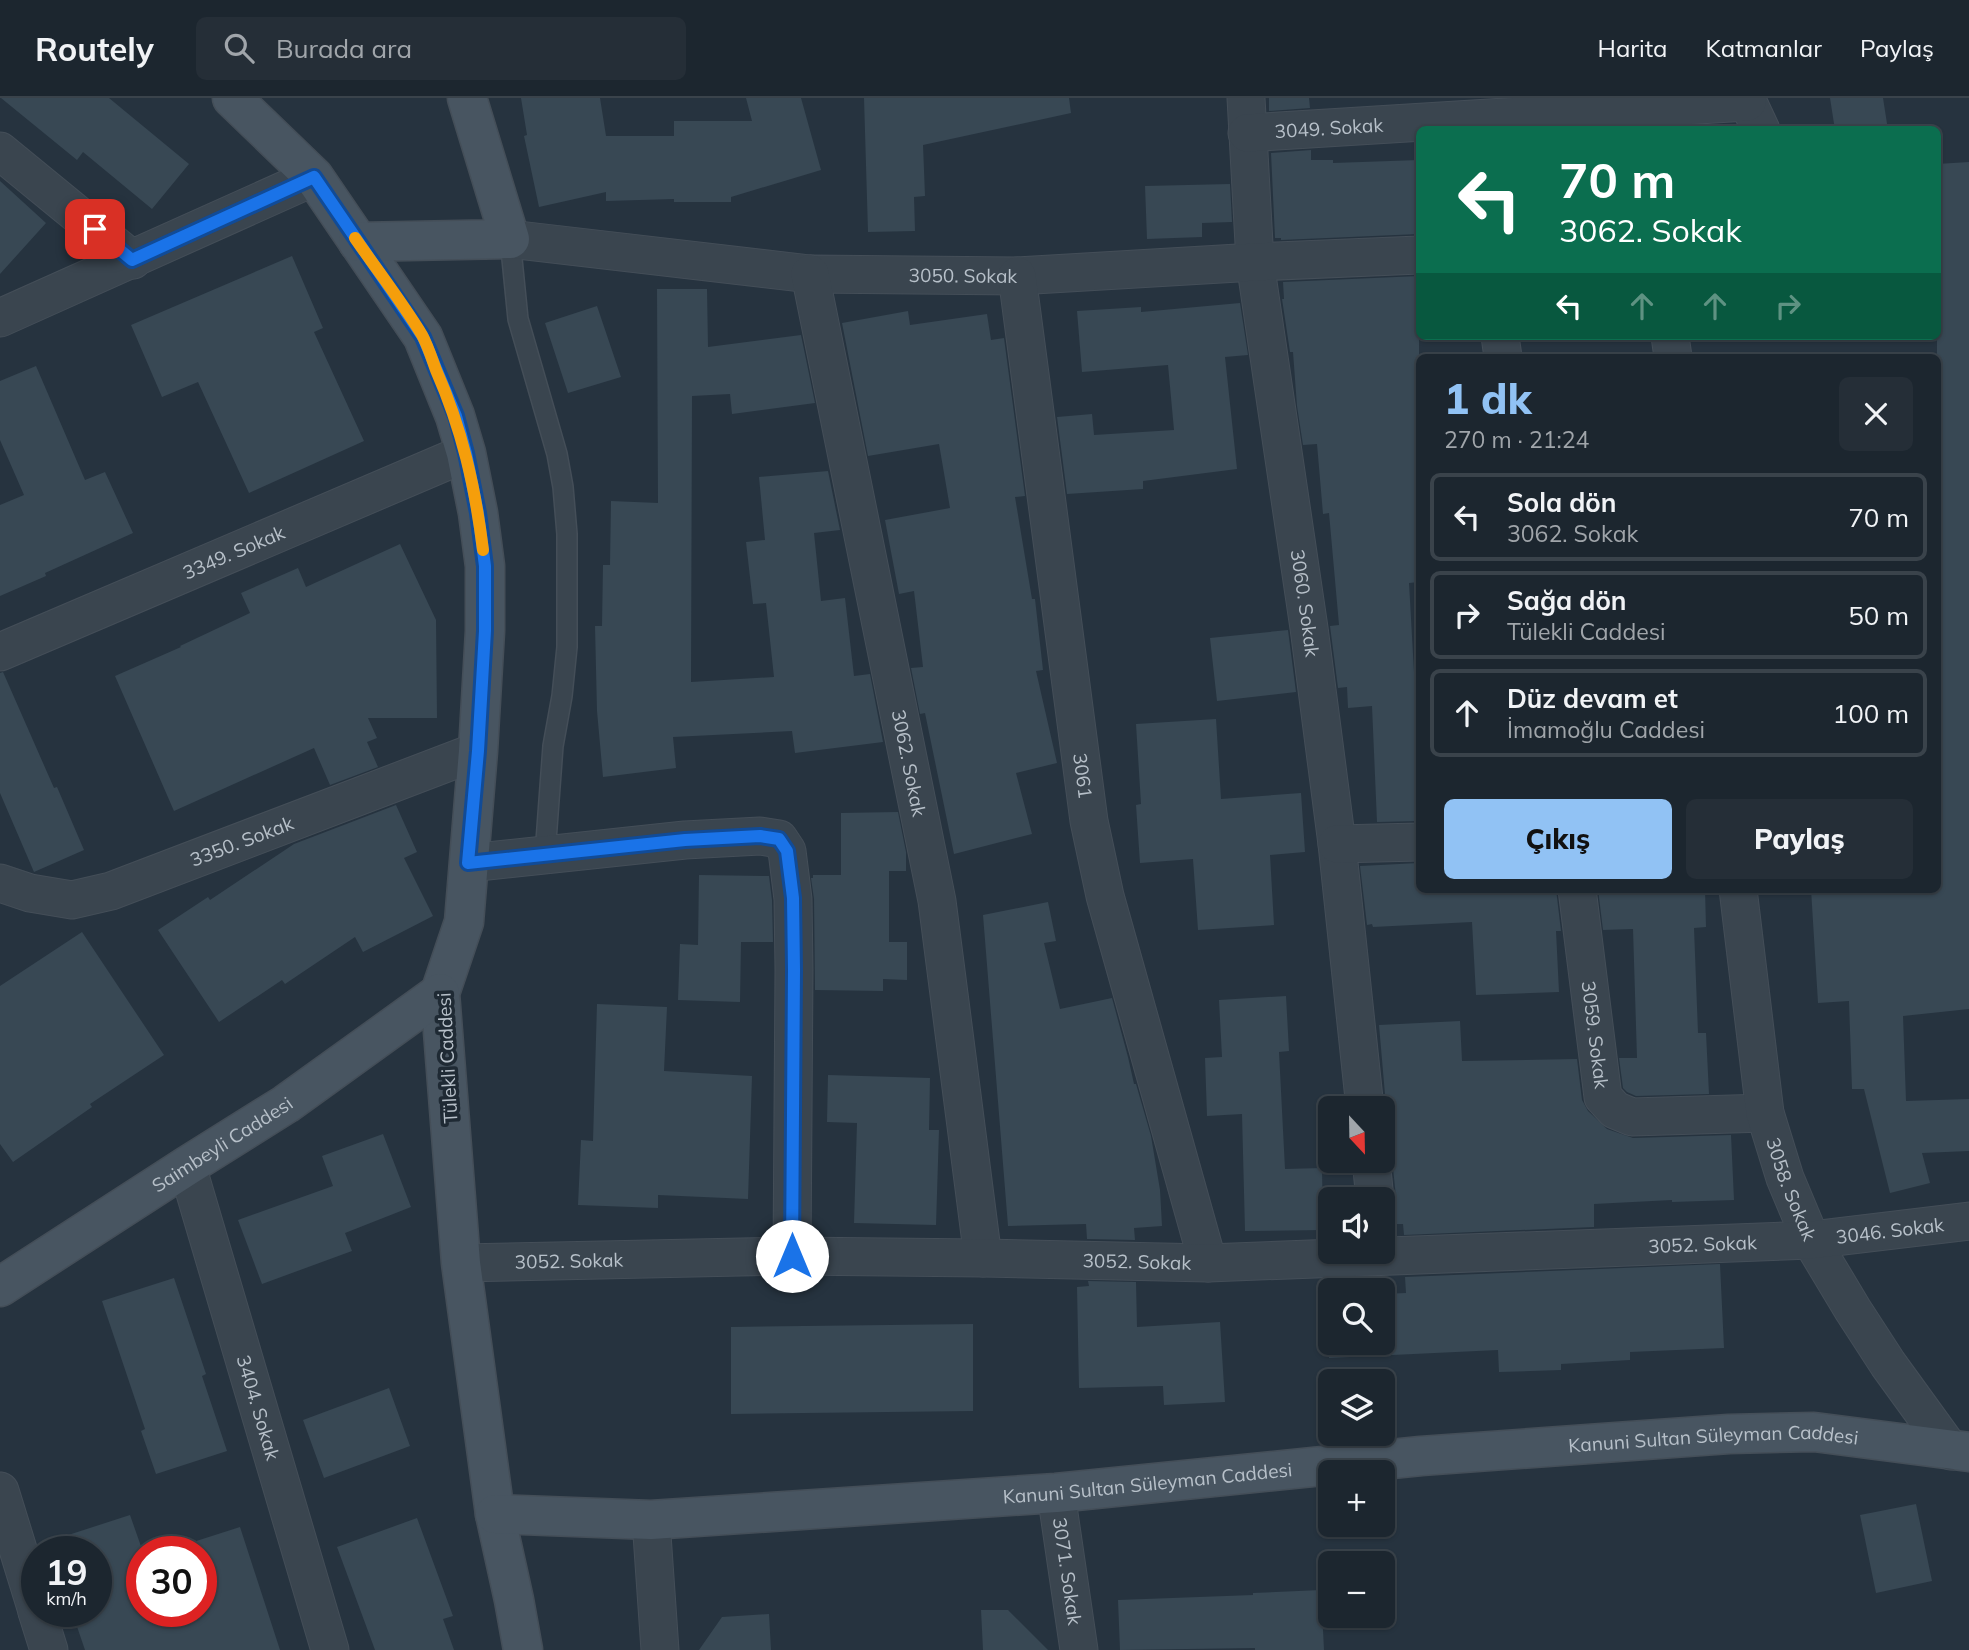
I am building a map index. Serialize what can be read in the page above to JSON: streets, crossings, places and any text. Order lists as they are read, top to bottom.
{
  "streets": {
    "main road": ["Tülekli Caddesi", "Saimbeyli Caddesi", "Kanuni Sultan Süleyman Caddesi"],
    "street": [
      "3049. Sokak",
      "3050. Sokak",
      "3349. Sokak",
      "3060. Sokak",
      "3062. Sokak",
      "3061",
      "3350. Sokak",
      "3059. Sokak",
      "3058. Sokak",
      "3046. Sokak",
      "3052. Sokak",
      "3404. Sokak",
      "3071. Sokak"
    ]
  },
  "crossings": [
    ["3049. Sokak", "3060. Sokak"],
    ["3050. Sokak", "3060. Sokak"],
    ["3050. Sokak", "3062. Sokak"],
    ["3050. Sokak", "3061"],
    ["3349. Sokak", "Tülekli Caddesi"],
    ["3062. Sokak", "3052. Sokak"],
    ["3061", "3052. Sokak"],
    ["3350. Sokak", "Tülekli Caddesi"],
    ["3059. Sokak", "3058. Sokak"],
    ["Tülekli Caddesi", "Saimbeyli Caddesi"],
    ["Tülekli Caddesi", "3052. Sokak"],
    ["Tülekli Caddesi", "Kanuni Sultan Süleyman Caddesi"],
    ["Saimbeyli Caddesi", "3404. Sokak"],
    ["3058. Sokak", "3046. Sokak"],
    ["3058. Sokak", "3052. Sokak"],
    ["3058. Sokak", "Kanuni Sultan Süleyman Caddesi"],
    ["3046. Sokak", "3052. Sokak"],
    ["Kanuni Sultan Süleyman Caddesi", "3071. Sokak"]
  ],
  "north": "bottom",
  "page": {
    "header": "Routely",
    "search": "Burada ara",
    "nav": ["Harita", "Katmanlar", "Paylaş"],
    "turn": ["70 m", "3062. Sokak"],
    "heading": ["1 dk", "270 m · 21:24"],
    "list": [
      {
        "name": "Sola dön",
        "note": "3062. Sokak",
        "value": "70 m"
      },
      {
        "name": "Sağa dön",
        "note": "Tülekli Caddesi",
        "value": "50 m"
      },
      {
        "name": "Düz devam et",
        "note": "İmamoğlu Caddesi",
        "value": "100 m"
      }
    ],
    "buttons": ["Çıkış", "Paylaş"],
    "map_buttons": ["+", "−"],
    "speed": "19 km/h",
    "limit": "30"
  }
}
